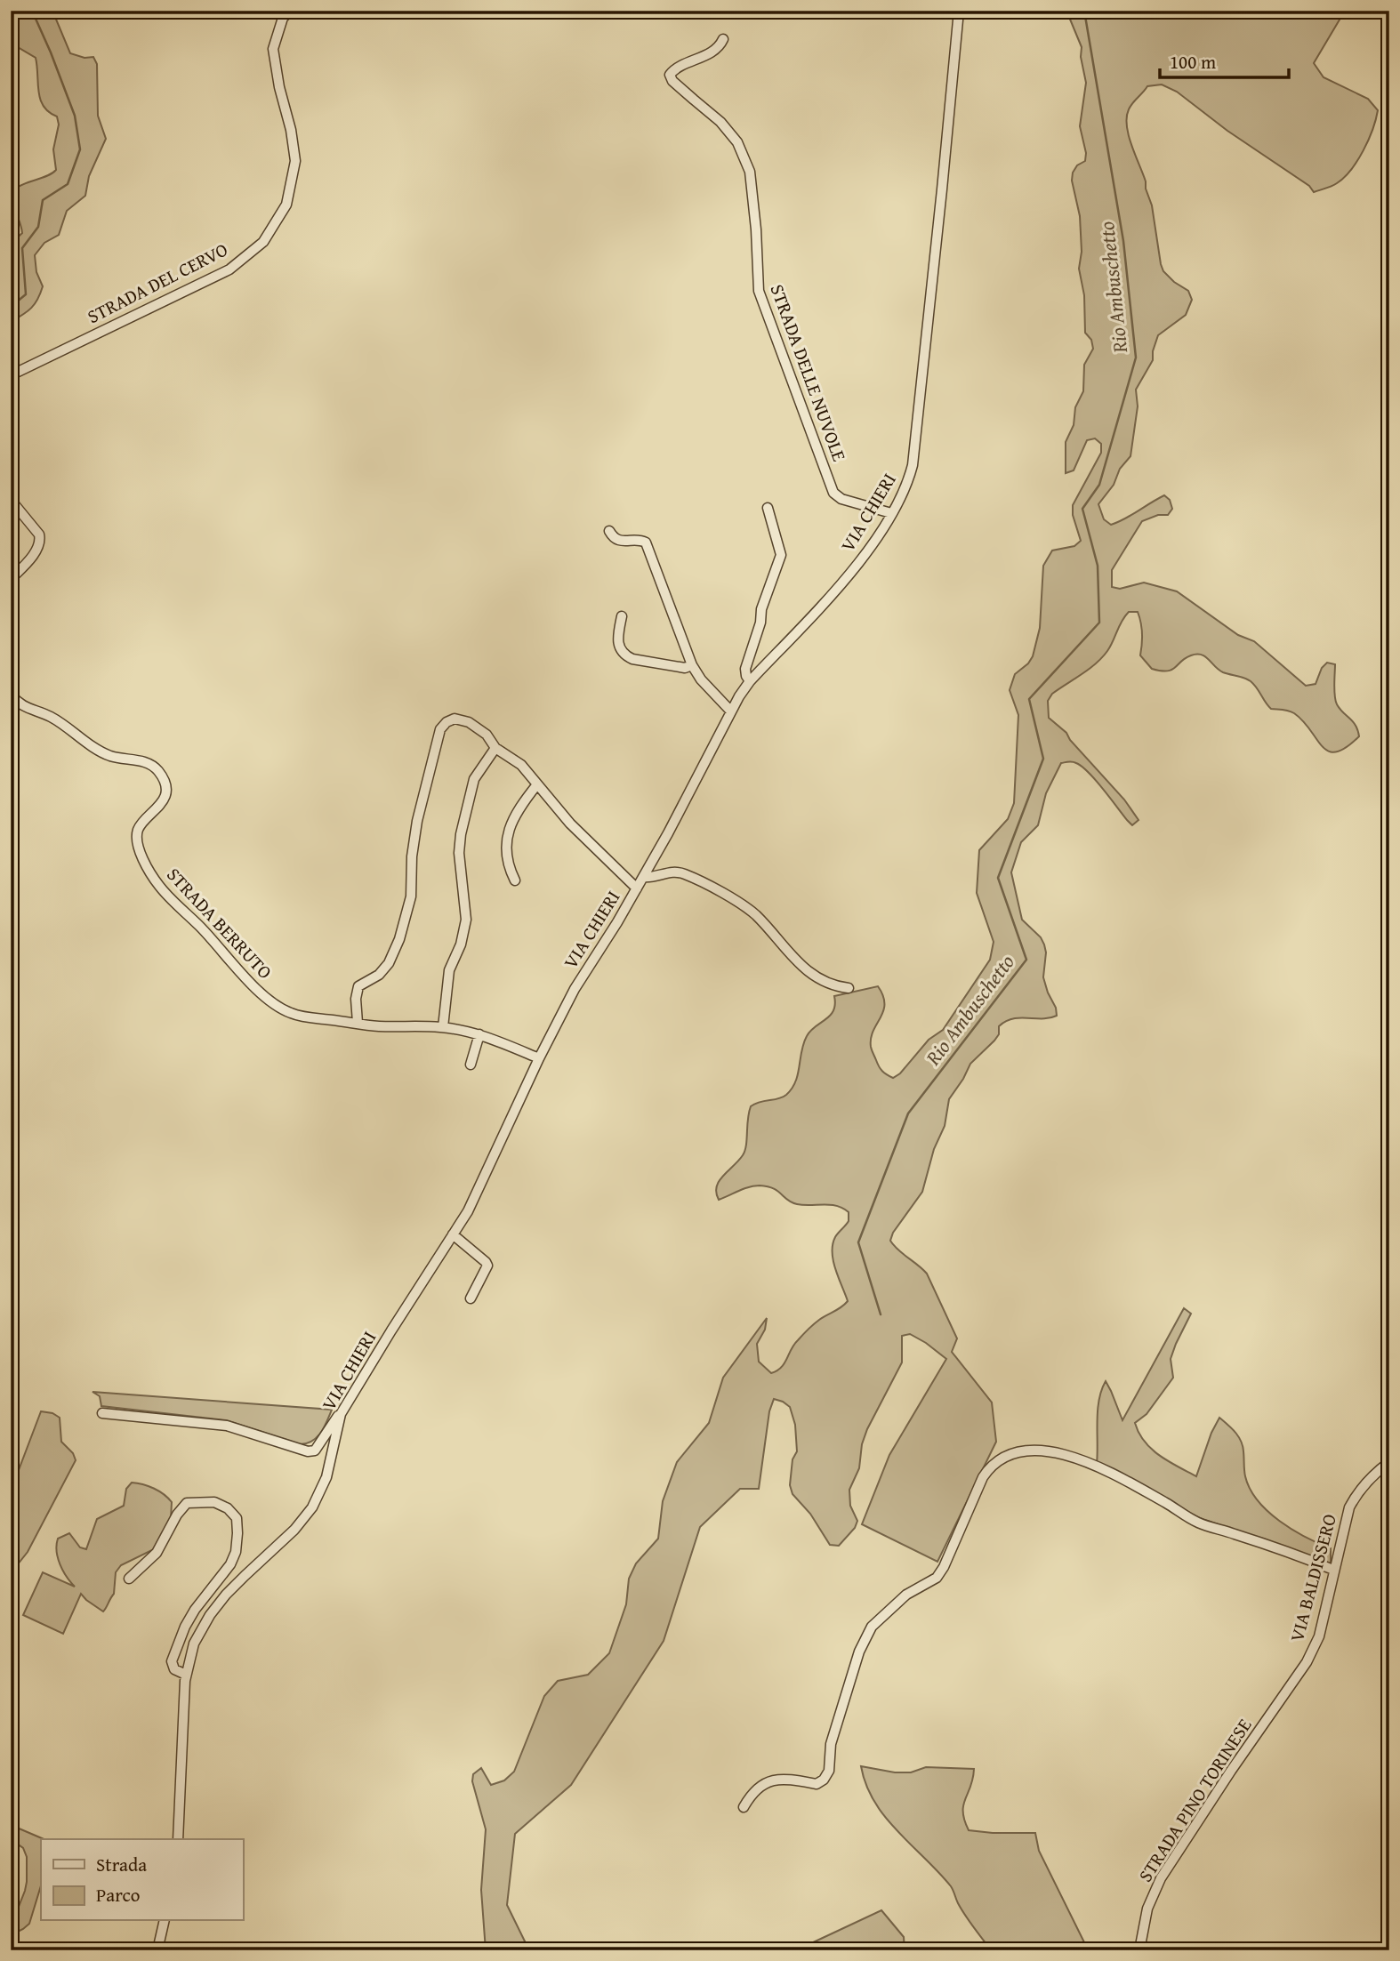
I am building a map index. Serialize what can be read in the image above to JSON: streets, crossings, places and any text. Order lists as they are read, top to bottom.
{
  "streets": {
    "street": [
      "STRADA DEL CERVO",
      "STRADA DELLE NUVOLE",
      "VIA CHIERI",
      "STRADA BERRUTO",
      "VIA BALDISSERO",
      "STRADA PINO TORINESE"
    ]
  },
  "crossings": [
    ["STRADA DELLE NUVOLE", "VIA CHIERI"],
    ["VIA CHIERI", "STRADA BERRUTO"],
    ["VIA BALDISSERO", "STRADA PINO TORINESE"]
  ],
  "water": ["Rio Ambuschetto"],
  "legend": ["Strada", "Parco"],
  "scale_bar": "100 m"
}
